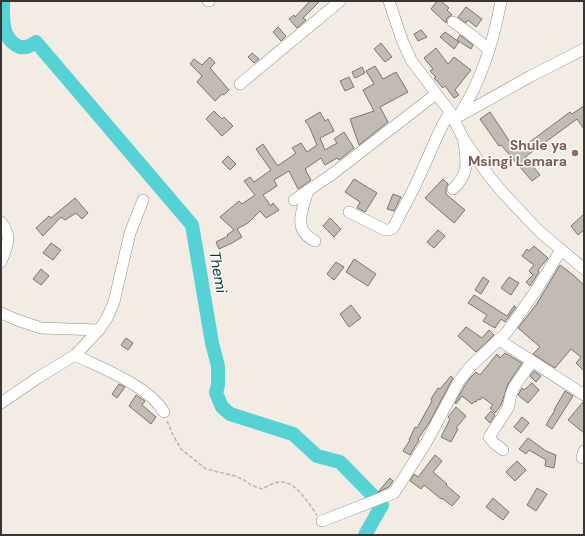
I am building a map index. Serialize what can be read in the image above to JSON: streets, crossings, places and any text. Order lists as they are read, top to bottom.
{
  "water": ["Themi"],
  "places": ["Shule ya Msingi Lemara"]
}
